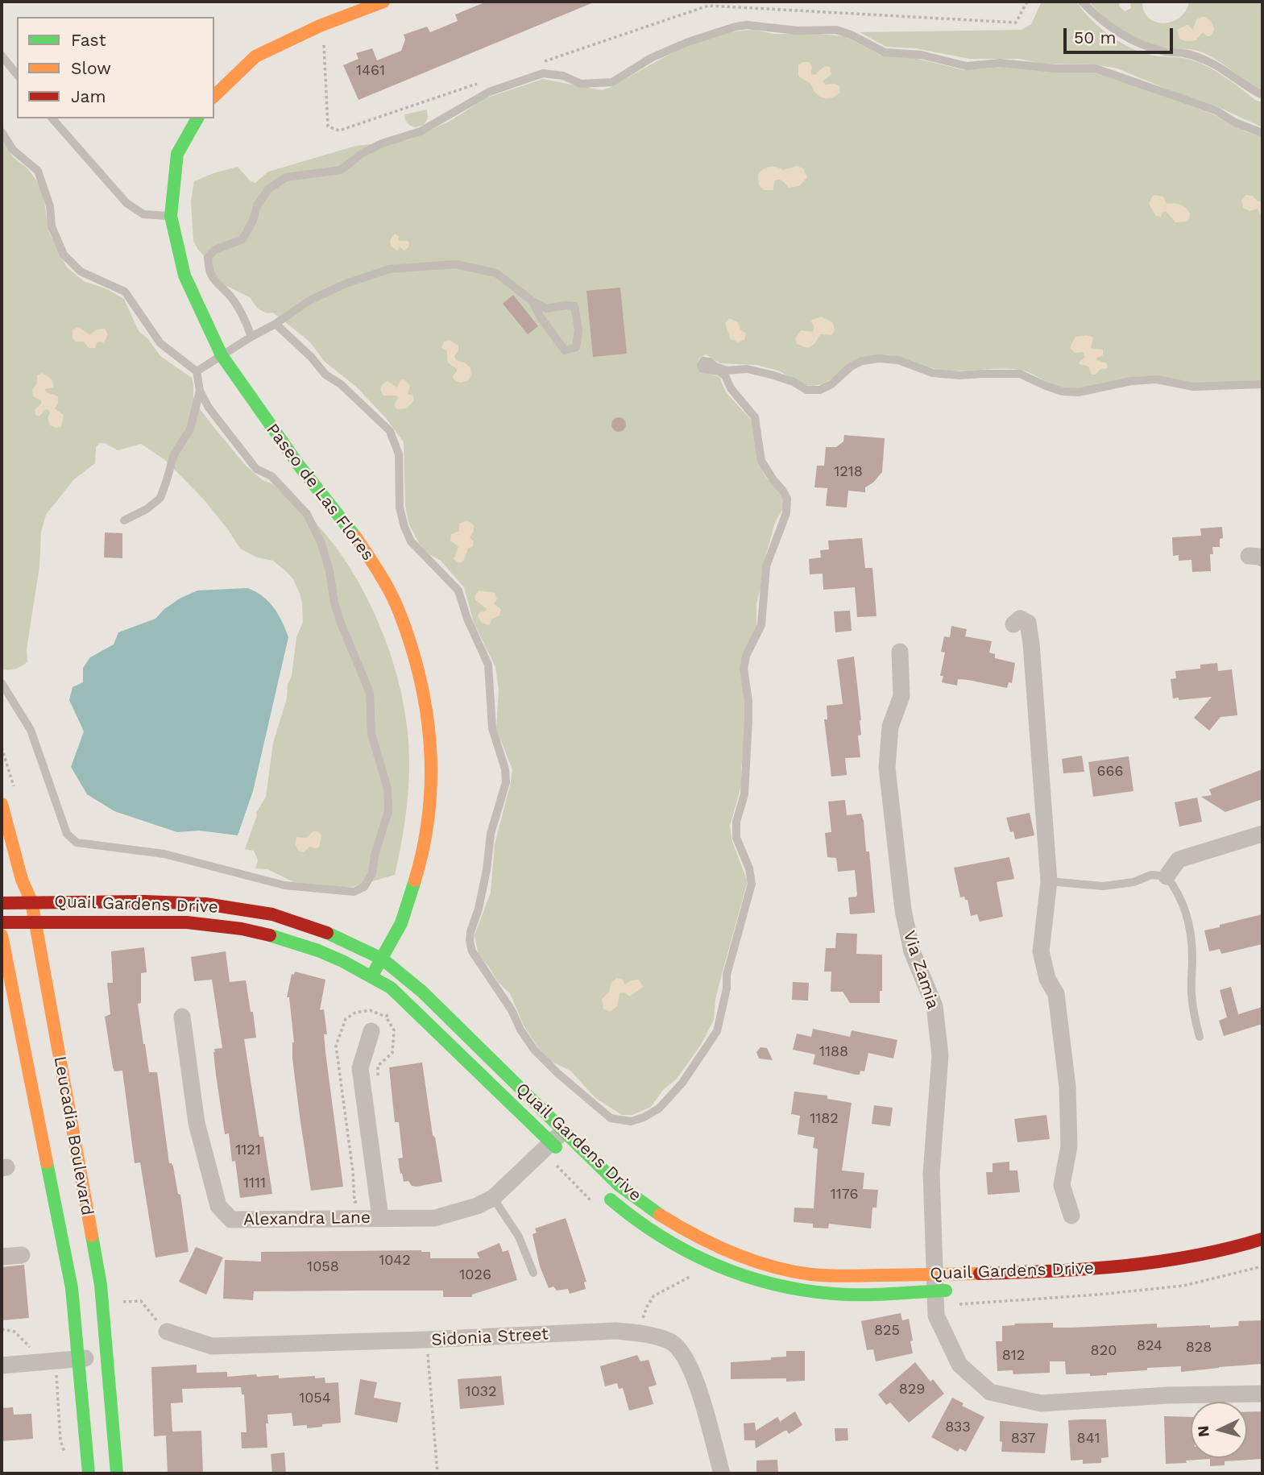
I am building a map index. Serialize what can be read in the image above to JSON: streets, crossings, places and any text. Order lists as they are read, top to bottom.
{
  "streets": {
    "main road": ["Paseo de Las Flores", "Quail Gardens Drive", "Leucadia Boulevard"],
    "street": ["Via Zamia", "Alexandra Lane", "Sidonia Street"]
  },
  "crossings": [
    ["Paseo de Las Flores", "Quail Gardens Drive"],
    ["Quail Gardens Drive", "Via Zamia"],
    ["Quail Gardens Drive", "Leucadia Boulevard"],
    ["Quail Gardens Drive", "Alexandra Lane"]
  ],
  "house_numbers": [
    "1461",
    "1218",
    "666",
    "1188",
    "1182",
    "1121",
    "1111",
    "1176",
    "1042",
    "1058",
    "1026",
    "825",
    "824",
    "828",
    "820",
    "812",
    "829",
    "1032",
    "1054",
    "833",
    "837",
    "841"
  ],
  "legend": ["Fast", "Slow", "Jam"],
  "scale_bar": "50 m",
  "north": "left"
}
